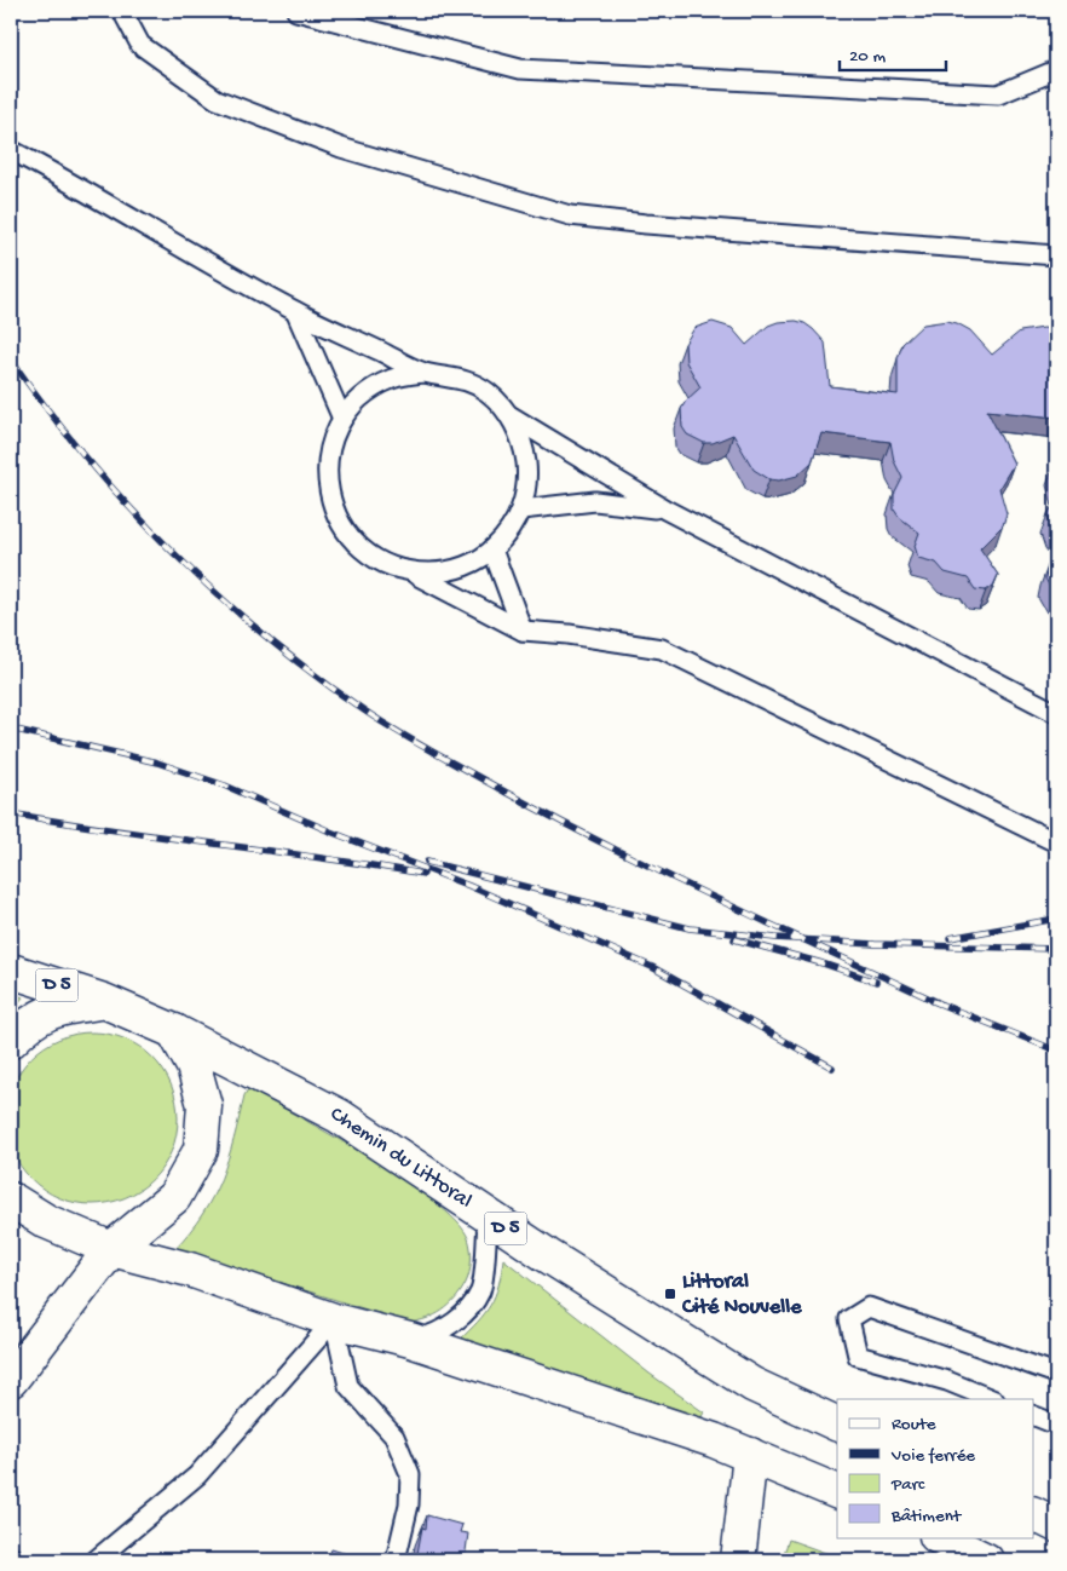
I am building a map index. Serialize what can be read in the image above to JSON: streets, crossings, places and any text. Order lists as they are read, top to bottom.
{
  "streets": {
    "main road": ["D 5", "Chemin du Littoral"]
  },
  "crossings": [
    ["D 5", "Chemin du Littoral"]
  ],
  "places": {
    "transit": ["Littoral Cité Nouvelle"]
  },
  "legend": [
    "Route",
    "Voie ferrée",
    "Parc",
    "Bâtiment"
  ],
  "scale_bar": "20 m"
}
